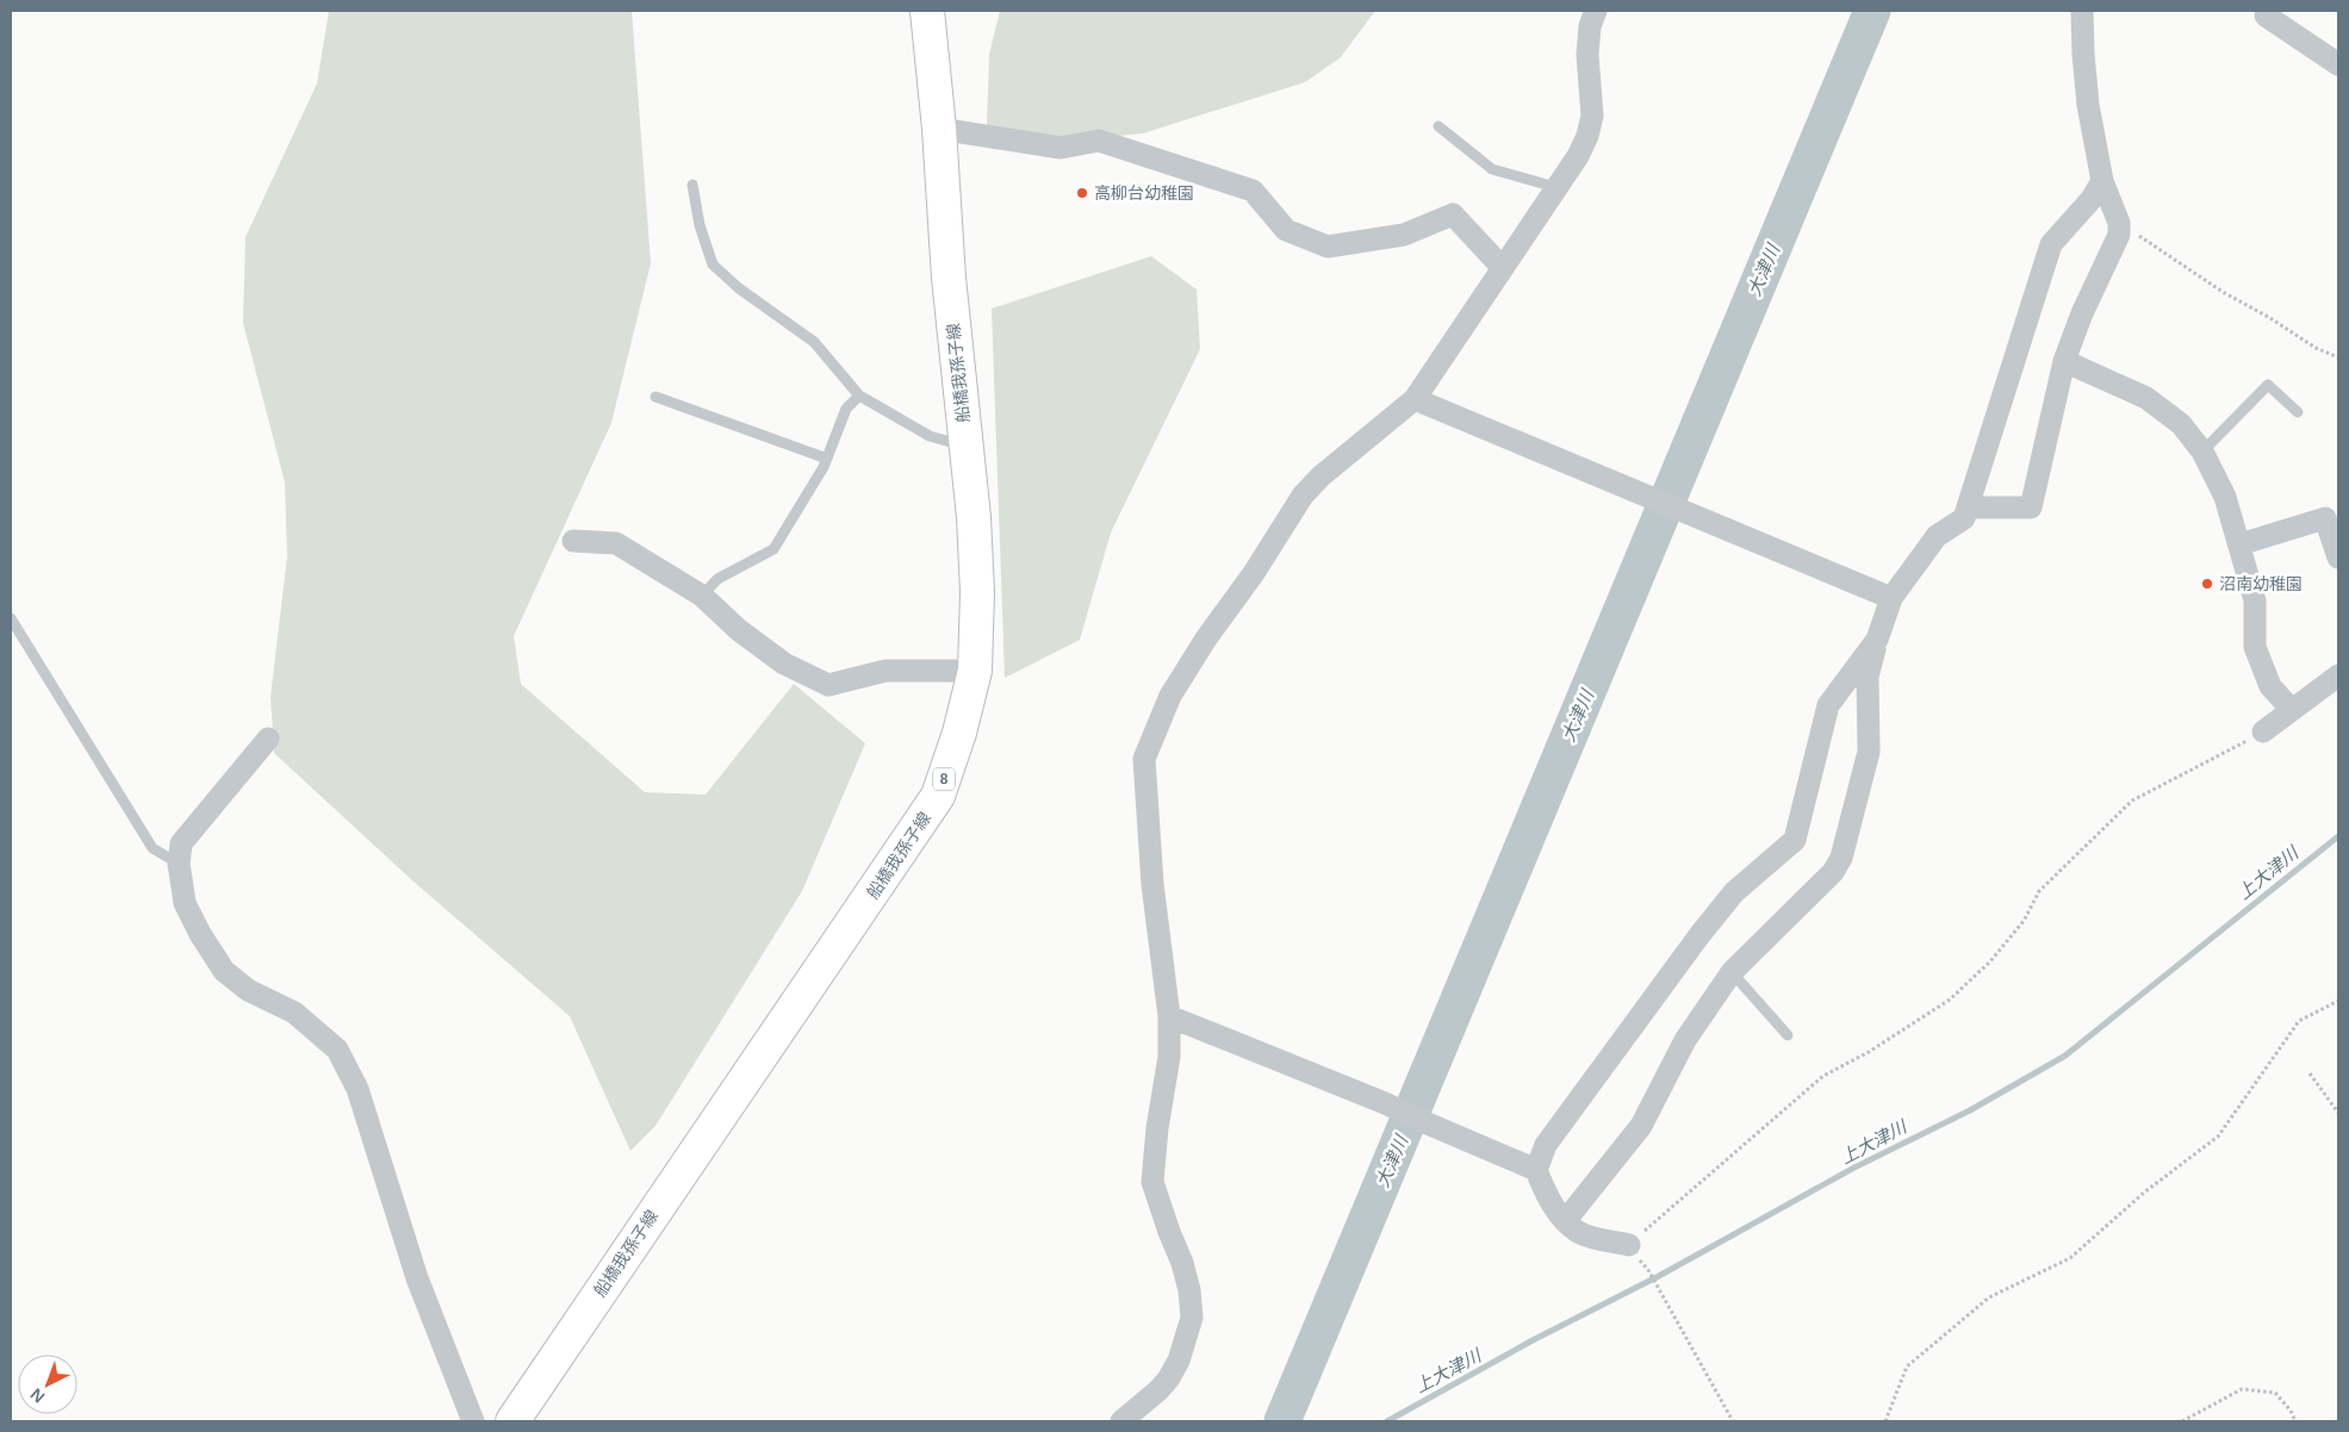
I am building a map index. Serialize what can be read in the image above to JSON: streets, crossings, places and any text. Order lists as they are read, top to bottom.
{
  "streets": {
    "main road": ["船橋我孫子線", "8"]
  },
  "water": ["大津川", "上大津川"],
  "places": ["高柳台幼稚園", "沼南幼稚園"],
  "north": "bottom left"
}
